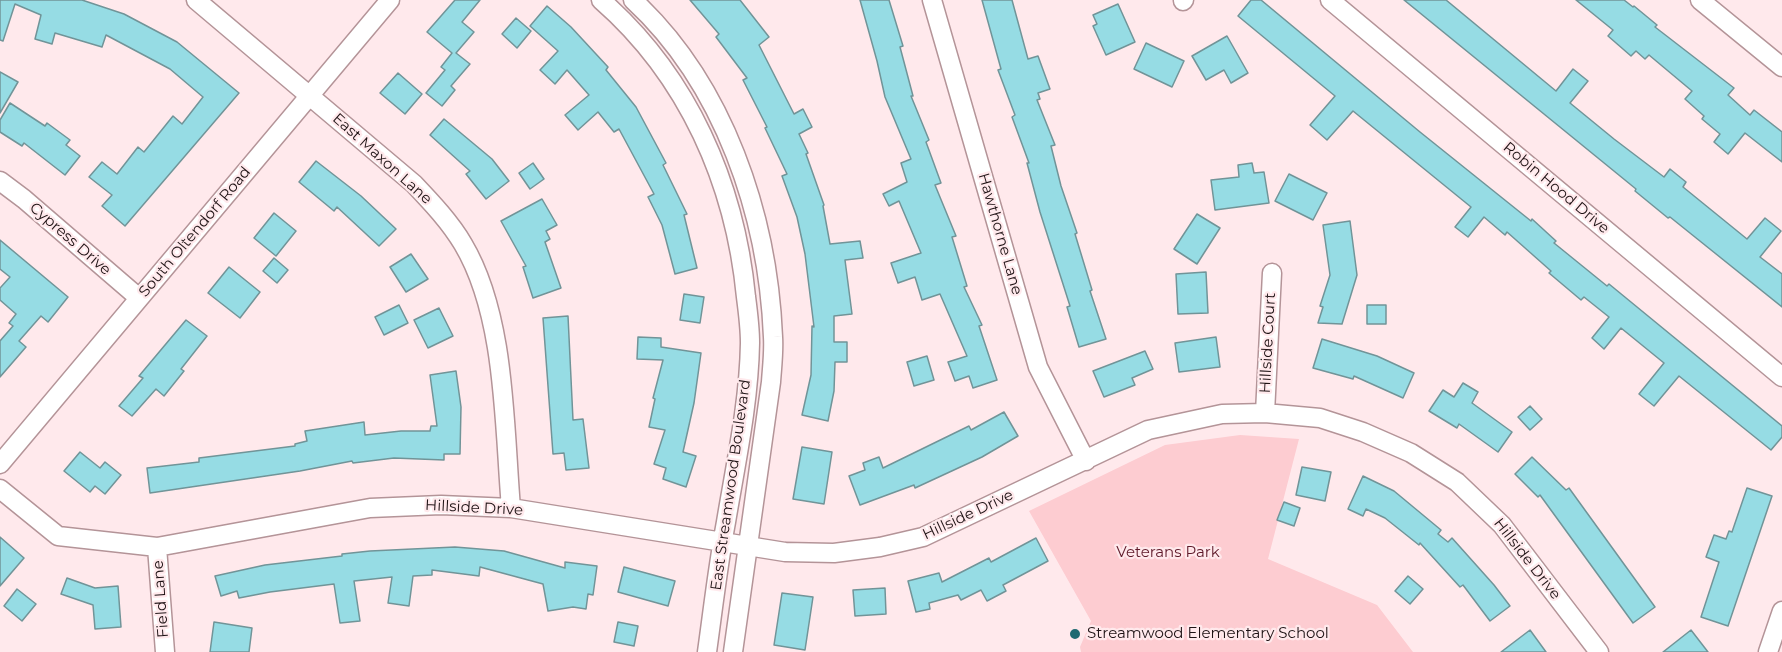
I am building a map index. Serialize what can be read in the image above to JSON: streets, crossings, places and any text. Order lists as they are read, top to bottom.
{
  "streets": {
    "street": [
      "East Maxon Lane",
      "Robin Hood Drive",
      "South Oltendorf Road",
      "Hawthorne Lane",
      "Cypress Drive",
      "Hillside Court",
      "East Streamwood Boulevard",
      "Hillside Drive",
      "Field Lane"
    ]
  },
  "crossings": [
    ["East Maxon Lane", "South Oltendorf Road"],
    ["East Maxon Lane", "Hillside Drive"],
    ["South Oltendorf Road", "Cypress Drive"],
    ["Hawthorne Lane", "Hillside Drive"],
    ["Hillside Court", "Hillside Drive"],
    ["East Streamwood Boulevard", "Hillside Drive"],
    ["Hillside Drive", "Field Lane"]
  ],
  "parks": ["Veterans Park"],
  "places": ["Streamwood Elementary School"]
}
